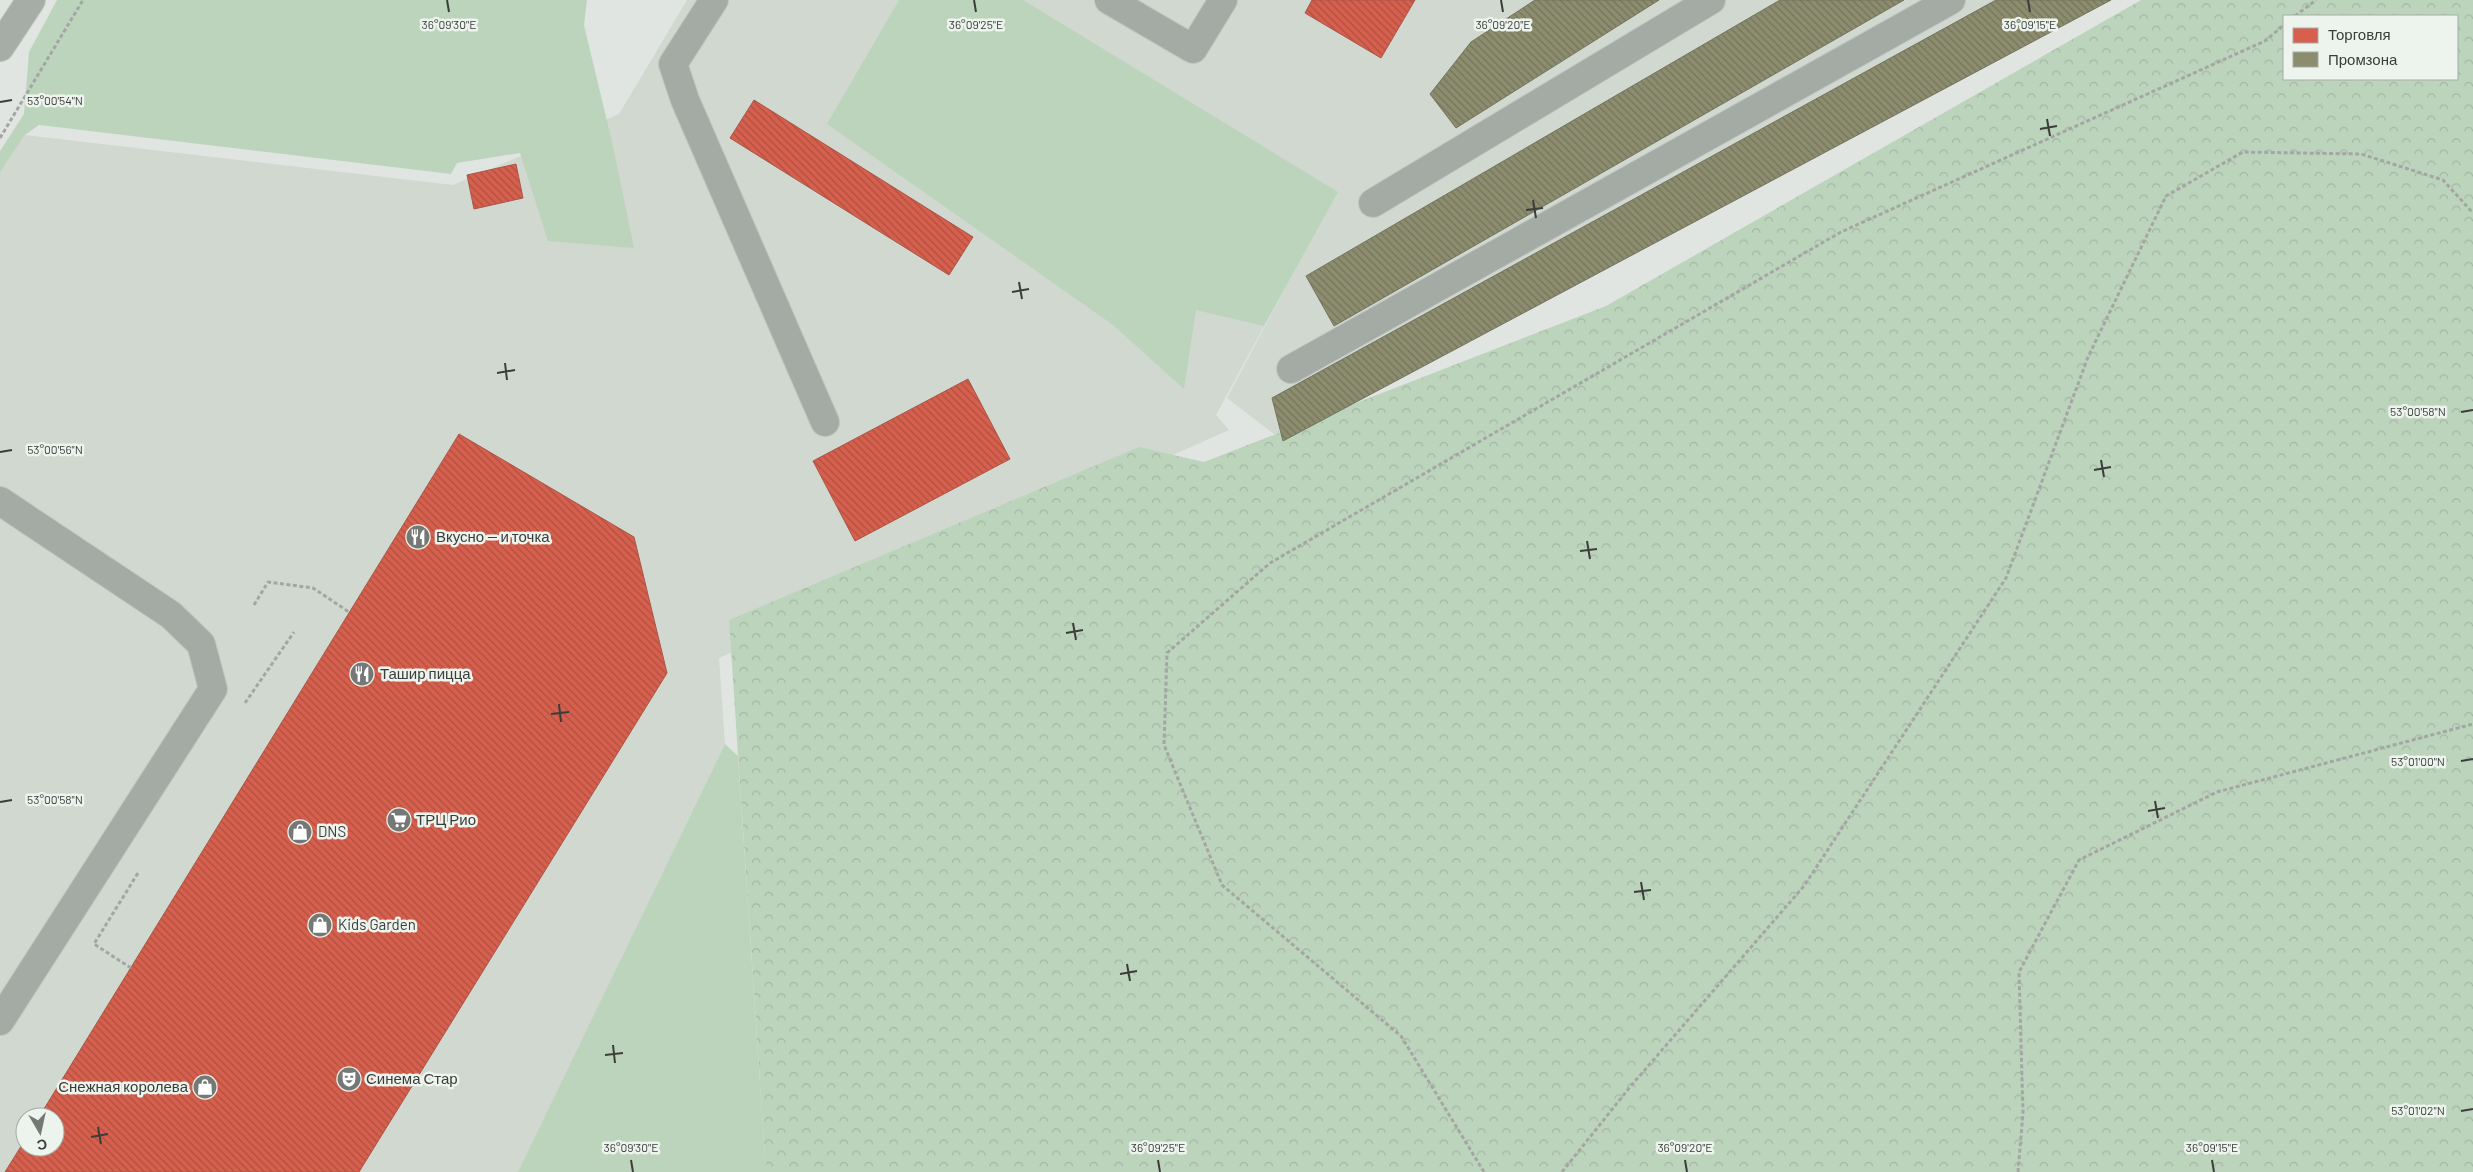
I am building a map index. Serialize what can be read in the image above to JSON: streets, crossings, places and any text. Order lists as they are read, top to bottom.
{
  "places": {
    "restaurant": ["Вкусно — и точка", "Ташир пицца"],
    "supermarket": ["ТРЦ Рио"],
    "shop": ["DNS", "Kids Garden", "Снежная королева"],
    "theatre": ["Синема Стар"]
  },
  "legend": ["Торговля", "Промзона"],
  "north": "bottom",
  "coordinates": [
    "36°09'30\"E",
    "36°09'25\"E",
    "36°09'20\"E",
    "36°09'15\"E",
    "53°00'54\"N",
    "53°00'58\"N",
    "53°00'56\"N",
    "53°01'00\"N",
    "53°01'02\"N"
  ]
}
